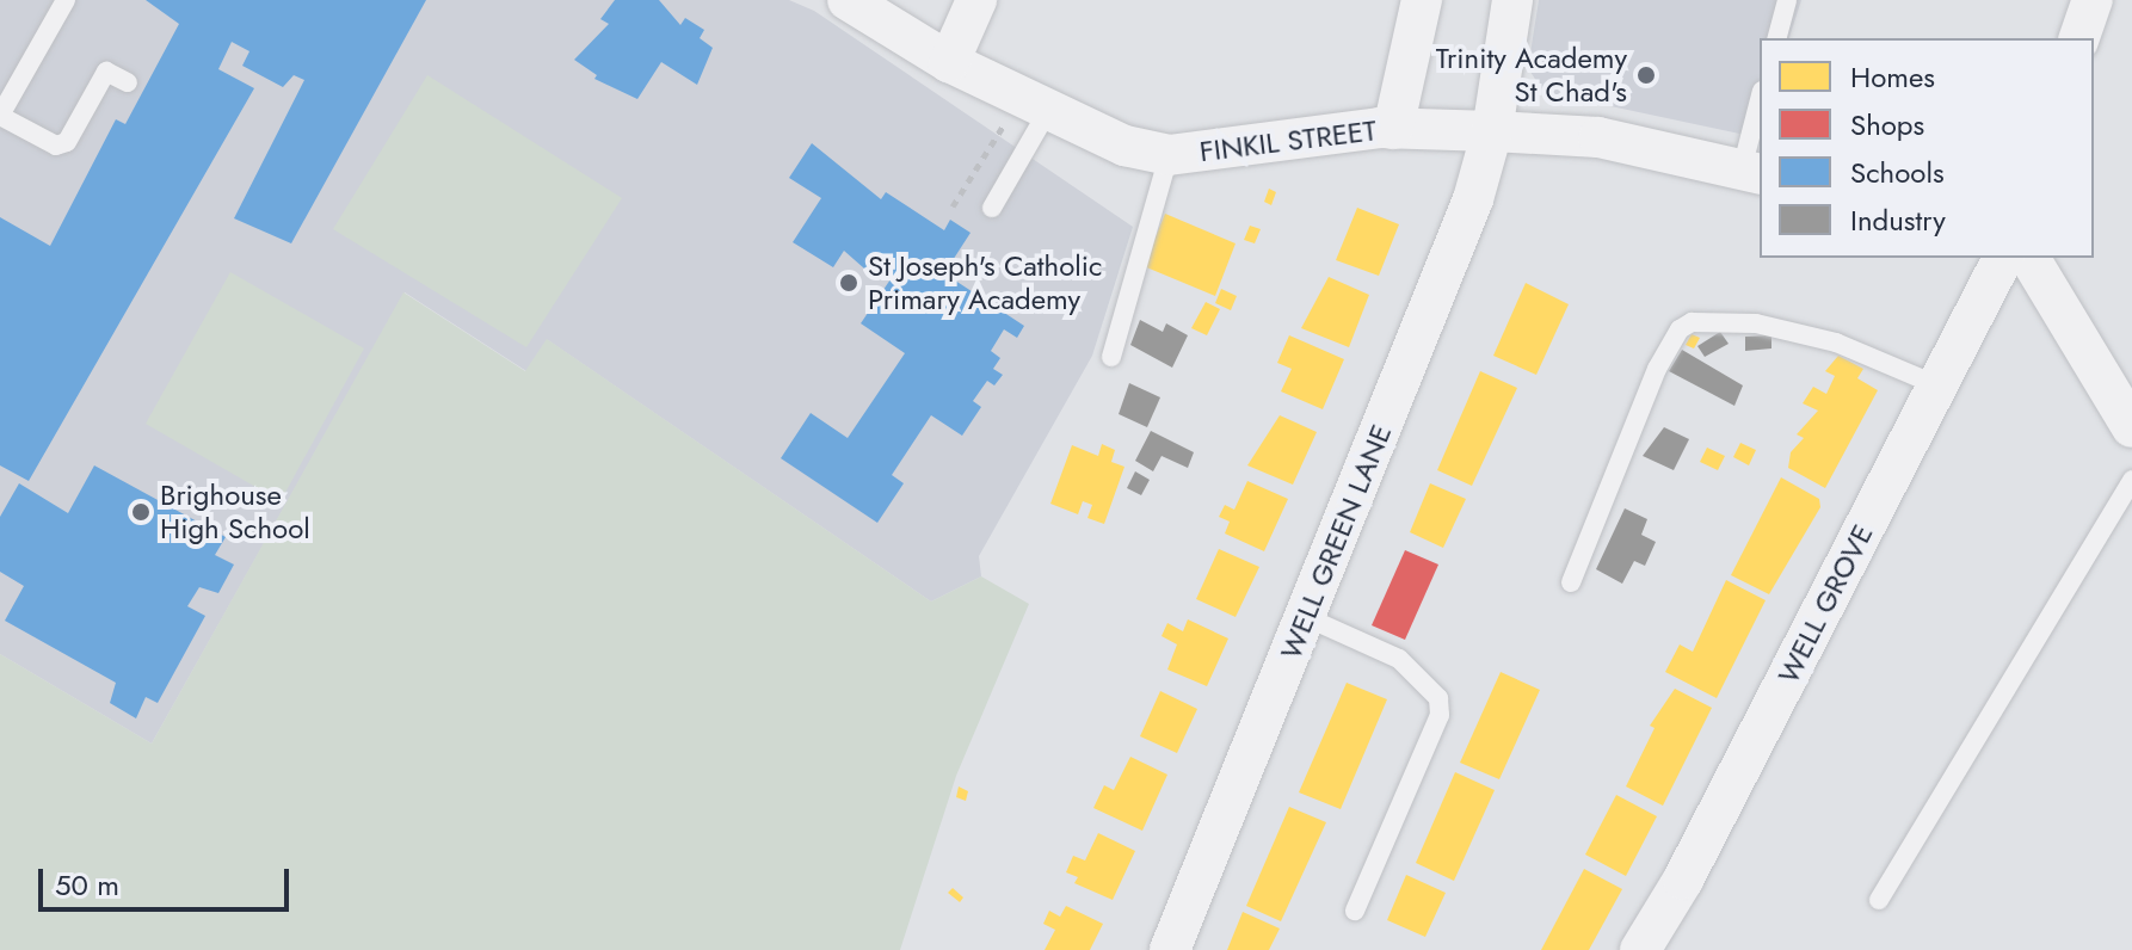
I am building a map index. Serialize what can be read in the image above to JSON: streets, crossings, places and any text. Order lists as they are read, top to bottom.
{
  "streets": {
    "street": ["FINKIL STREET", "WELL GREEN LANE", "WELL GROVE"]
  },
  "crossings": [
    ["FINKIL STREET", "WELL GREEN LANE"]
  ],
  "places": ["Trinity Academy St Chad's", "St Joseph's Catholic Primary Academy", "Brighouse High School"],
  "legend": [
    "Homes",
    "Shops",
    "Schools",
    "Industry"
  ],
  "scale_bar": "50 m"
}
